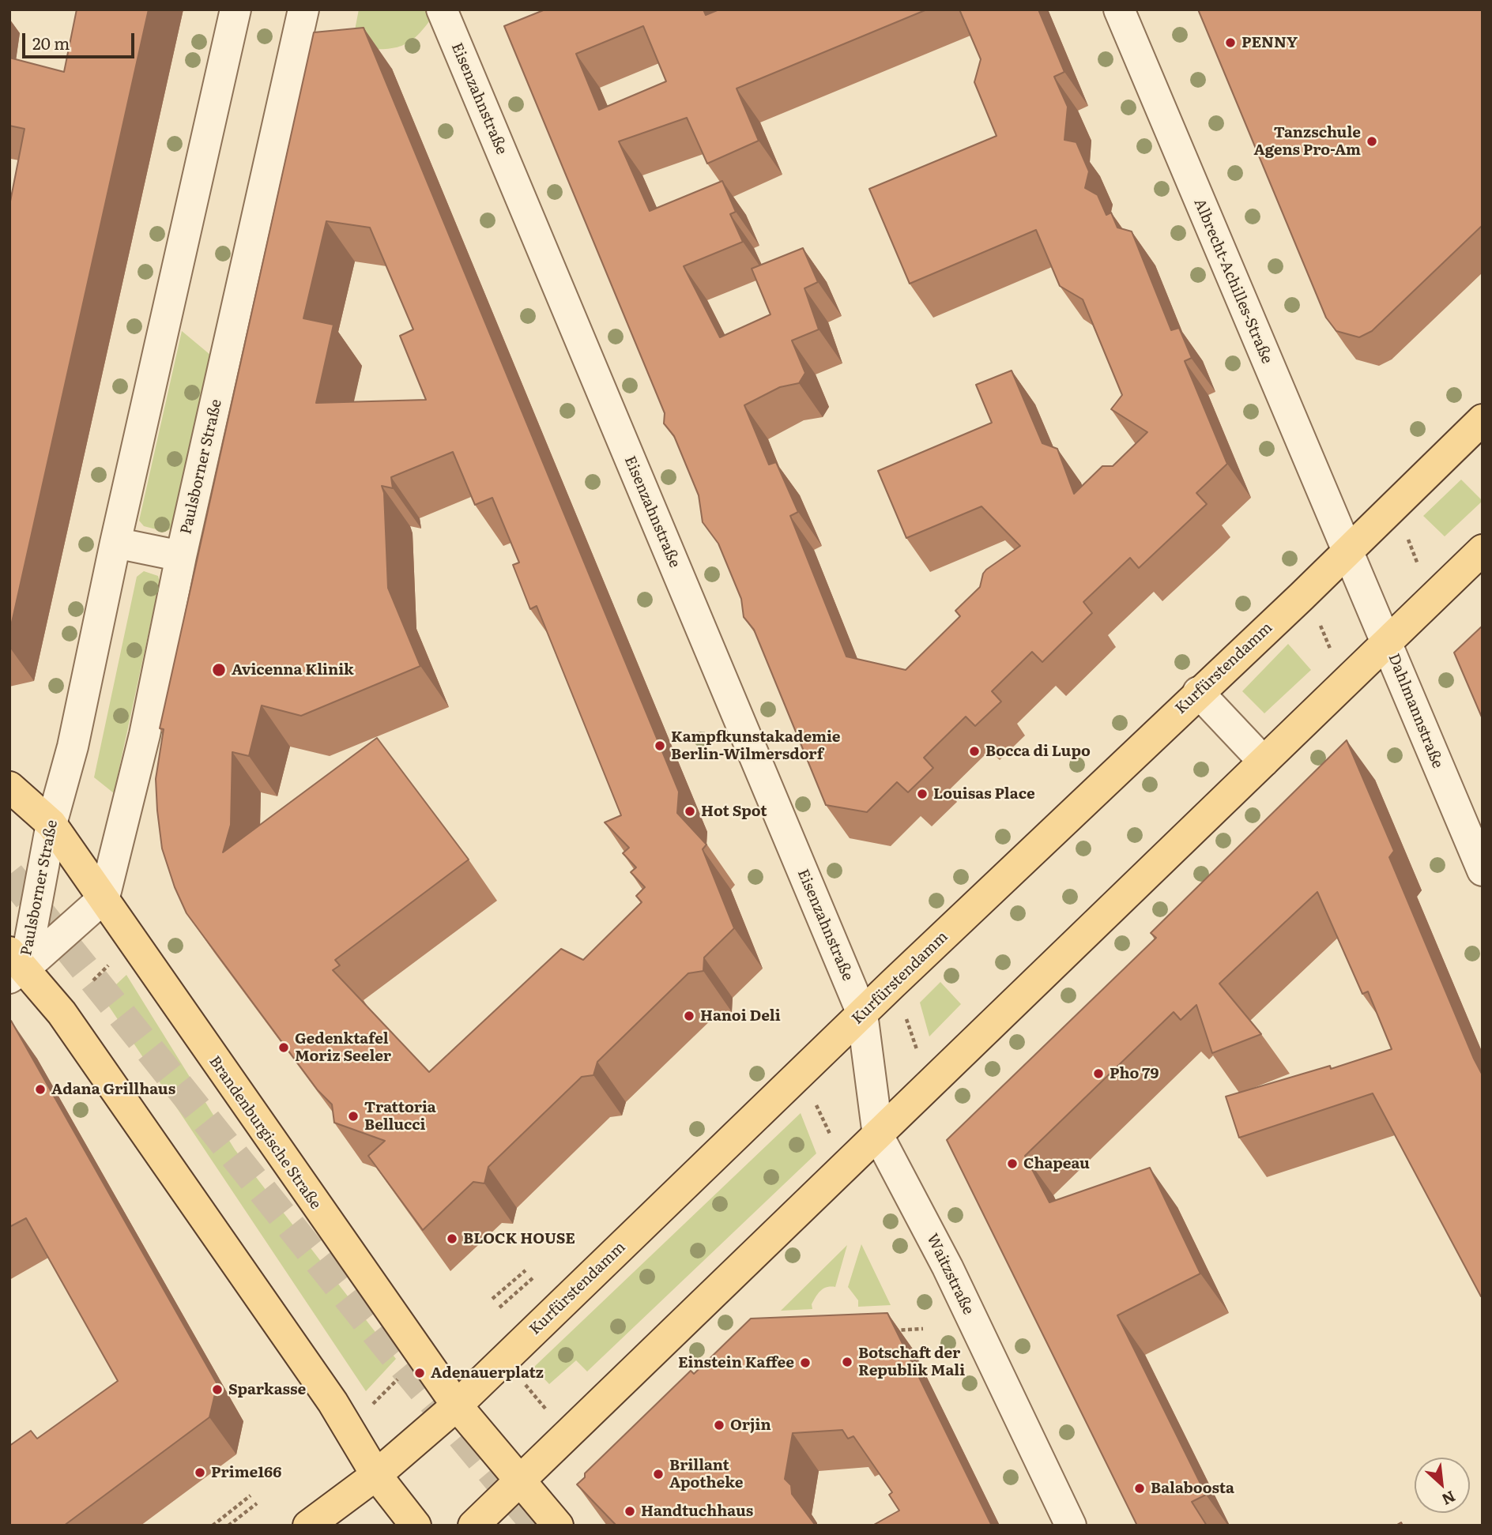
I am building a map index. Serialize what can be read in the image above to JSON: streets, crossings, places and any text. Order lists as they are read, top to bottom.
{
  "streets": {
    "main road": ["Kurfürstendamm", "Brandenburgische Straße"],
    "street": [
      "Eisenzahnstraße",
      "Albrecht-Achilles-Straße",
      "Paulsborner Straße",
      "Dahlmannstraße",
      "Waitzstraße"
    ]
  },
  "crossings": [
    ["Eisenzahnstraße", "Kurfürstendamm"],
    ["Eisenzahnstraße", "Waitzstraße"],
    ["Albrecht-Achilles-Straße", "Kurfürstendamm"],
    ["Albrecht-Achilles-Straße", "Dahlmannstraße"],
    ["Paulsborner Straße", "Brandenburgische Straße"],
    ["Kurfürstendamm", "Dahlmannstraße"],
    ["Kurfürstendamm", "Brandenburgische Straße"],
    ["Kurfürstendamm", "Waitzstraße"]
  ],
  "places": [
    "PENNY",
    "Tanzschule Agens Pro-Am",
    "Avicenna Klinik",
    "Kampfkunstakademie Berlin-Wilmersdorf",
    "Bocca di Lupo",
    "Louisas Place",
    "Hot Spot",
    "Hanoi Deli",
    "Gedenktafel Moriz Seeler",
    "Pho 79",
    "Adana Grillhaus",
    "Trattoria Bellucci",
    "Chapeau",
    "BLOCK HOUSE",
    "Botschaft der Republik Mali",
    "Einstein Kaffee",
    "Adenauerplatz",
    "Sparkasse",
    "Orjin",
    "Prime166",
    "Brillant Apotheke",
    "Balaboosta",
    "Handtuchhaus"
  ],
  "scale_bar": "20 m",
  "north": "bottom right"
}
